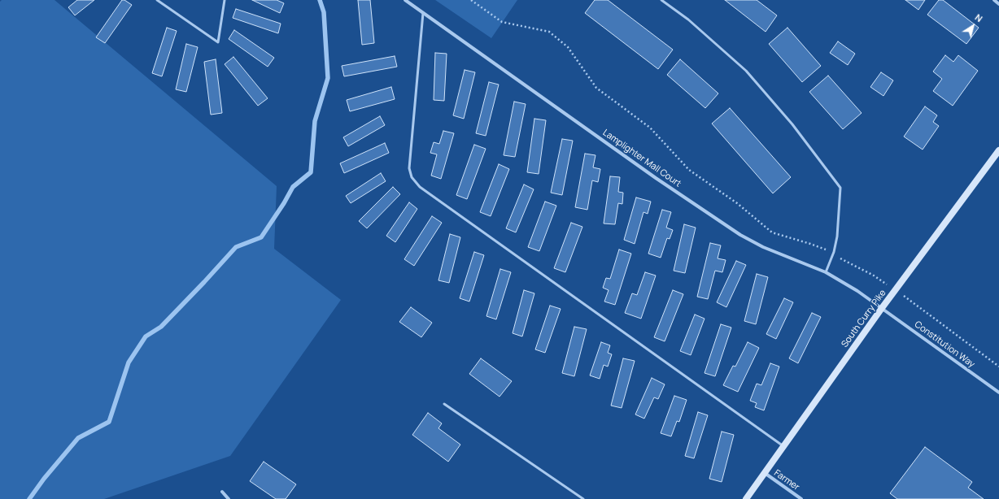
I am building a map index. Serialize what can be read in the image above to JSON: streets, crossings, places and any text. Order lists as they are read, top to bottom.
{
  "streets": {
    "main road": ["South Curry Pike"],
    "street": ["Lamplighter Mall Court", "Constitution Way", "Farmer"]
  },
  "crossings": [
    ["Lamplighter Mall Court", "South Curry Pike"],
    ["Lamplighter Mall Court", "Constitution Way"],
    ["South Curry Pike", "Constitution Way"],
    ["South Curry Pike", "Farmer"]
  ],
  "north": "top right"
}
